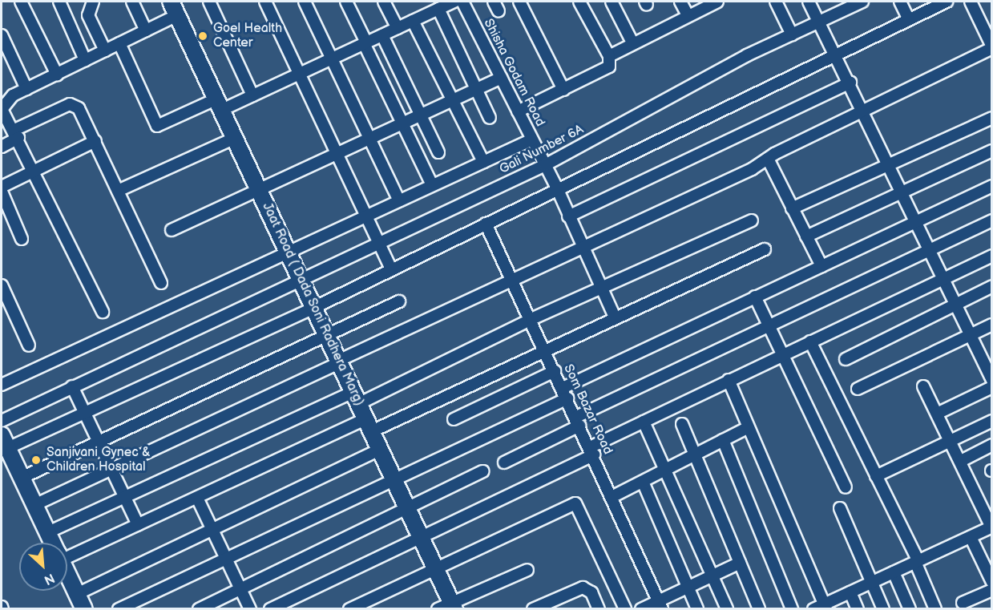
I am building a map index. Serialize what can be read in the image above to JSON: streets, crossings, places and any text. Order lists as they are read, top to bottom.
{
  "streets": {
    "street": [
      "Shisha Godam Road",
      "Gali Number 6A",
      "Jaat Road ( Dada Soni Radhera Marg)",
      "Som Bazar Road"
    ]
  },
  "crossings": [
    ["Shisha Godam Road", "Gali Number 6A"],
    ["Gali Number 6A", "Jaat Road ( Dada Soni Radhera Marg)"]
  ],
  "places": ["Goel Health Center", "Sanjivani Gynec & Children Hospital"],
  "north": "bottom right"
}
